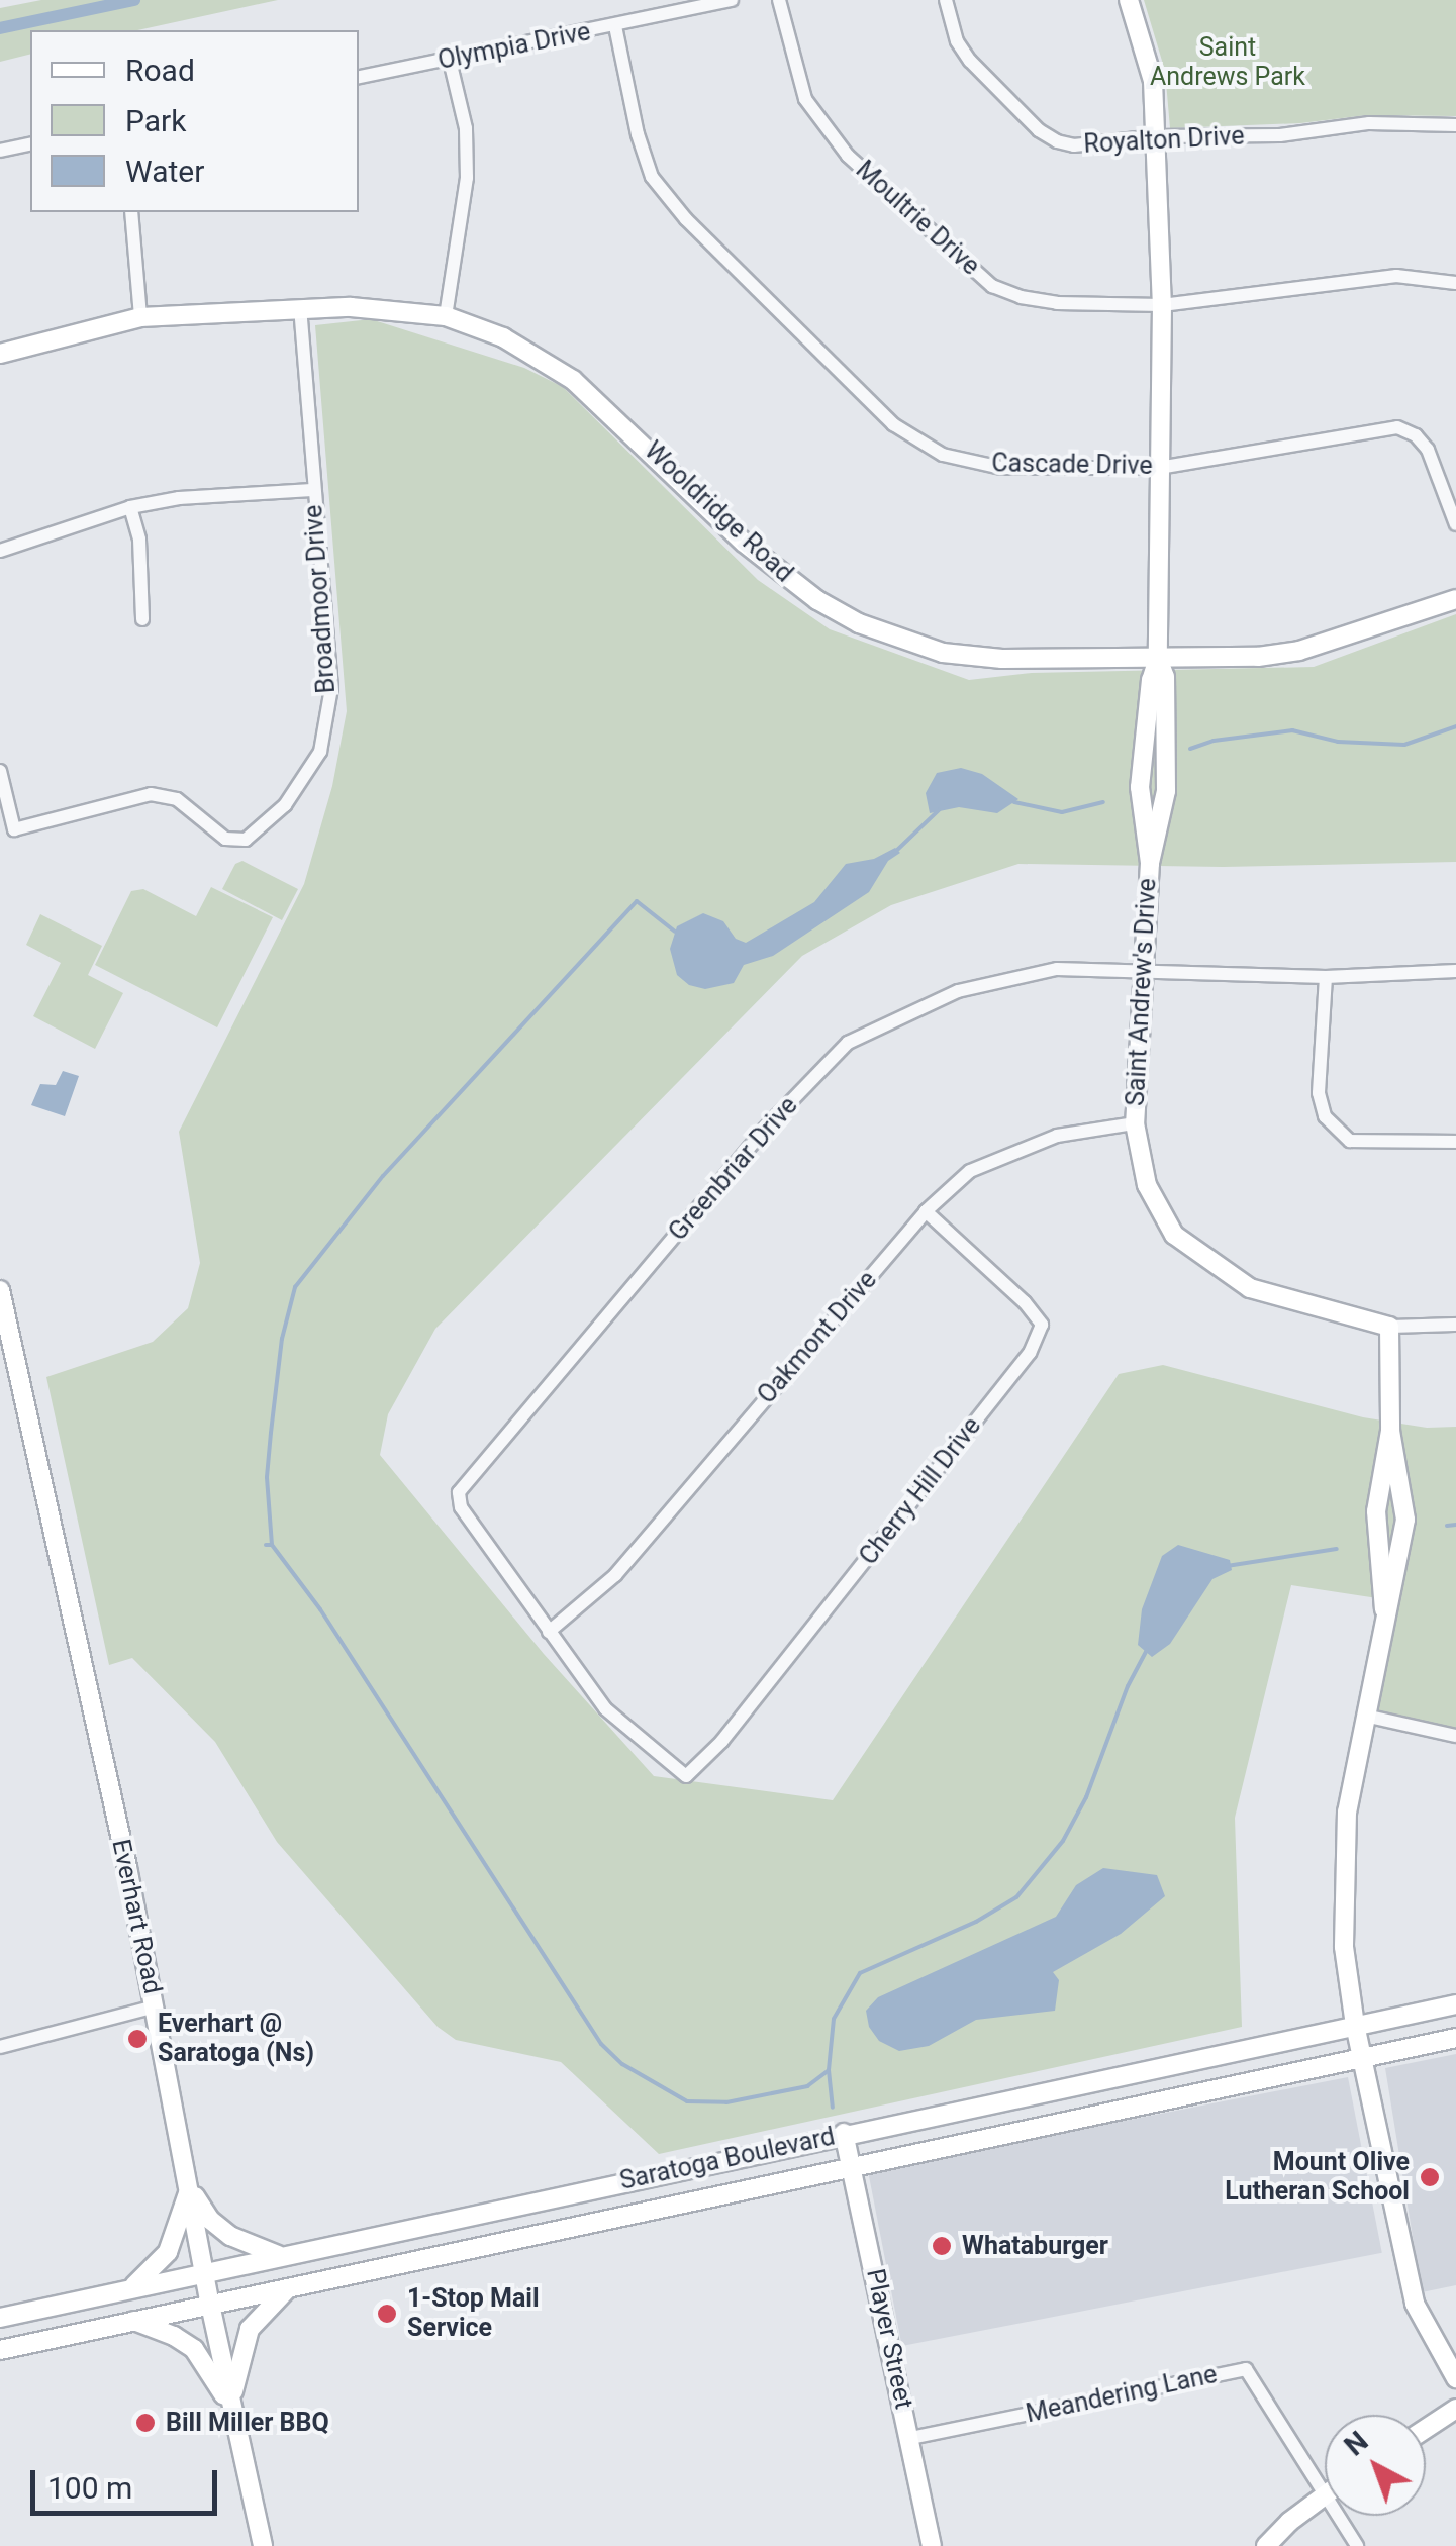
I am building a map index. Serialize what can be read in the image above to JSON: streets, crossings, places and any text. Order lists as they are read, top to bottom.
{
  "streets": {
    "street": [
      "Olympia Drive",
      "Royalton Drive",
      "Moultrie Drive",
      "Cascade Drive",
      "Wooldridge Road",
      "Broadmoor Drive",
      "Saint Andrew's Drive",
      "Greenbriar Drive",
      "Oakmont Drive",
      "Cherry Hill Drive",
      "Everhart Road",
      "Saratoga Boulevard",
      "Player Street",
      "Meandering Lane"
    ]
  },
  "crossings": [
    ["Olympia Drive", "Cascade Drive"],
    ["Royalton Drive", "Saint Andrew's Drive"],
    ["Moultrie Drive", "Saint Andrew's Drive"],
    ["Cascade Drive", "Saint Andrew's Drive"],
    ["Wooldridge Road", "Broadmoor Drive"],
    ["Wooldridge Road", "Saint Andrew's Drive"],
    ["Saint Andrew's Drive", "Greenbriar Drive"],
    ["Saint Andrew's Drive", "Oakmont Drive"],
    ["Greenbriar Drive", "Oakmont Drive"],
    ["Greenbriar Drive", "Cherry Hill Drive"],
    ["Oakmont Drive", "Cherry Hill Drive"],
    ["Everhart Road", "Saratoga Boulevard"],
    ["Saratoga Boulevard", "Player Street"],
    ["Player Street", "Meandering Lane"]
  ],
  "parks": ["Saint Andrews Park"],
  "places": [
    "Everhart @ Saratoga (Ns)",
    "Mount Olive Lutheran School",
    "Whataburger",
    "1-Stop Mail Service",
    "Bill Miller BBQ"
  ],
  "legend": ["Road", "Park", "Water"],
  "scale_bar": "100 m",
  "north": "top left"
}
